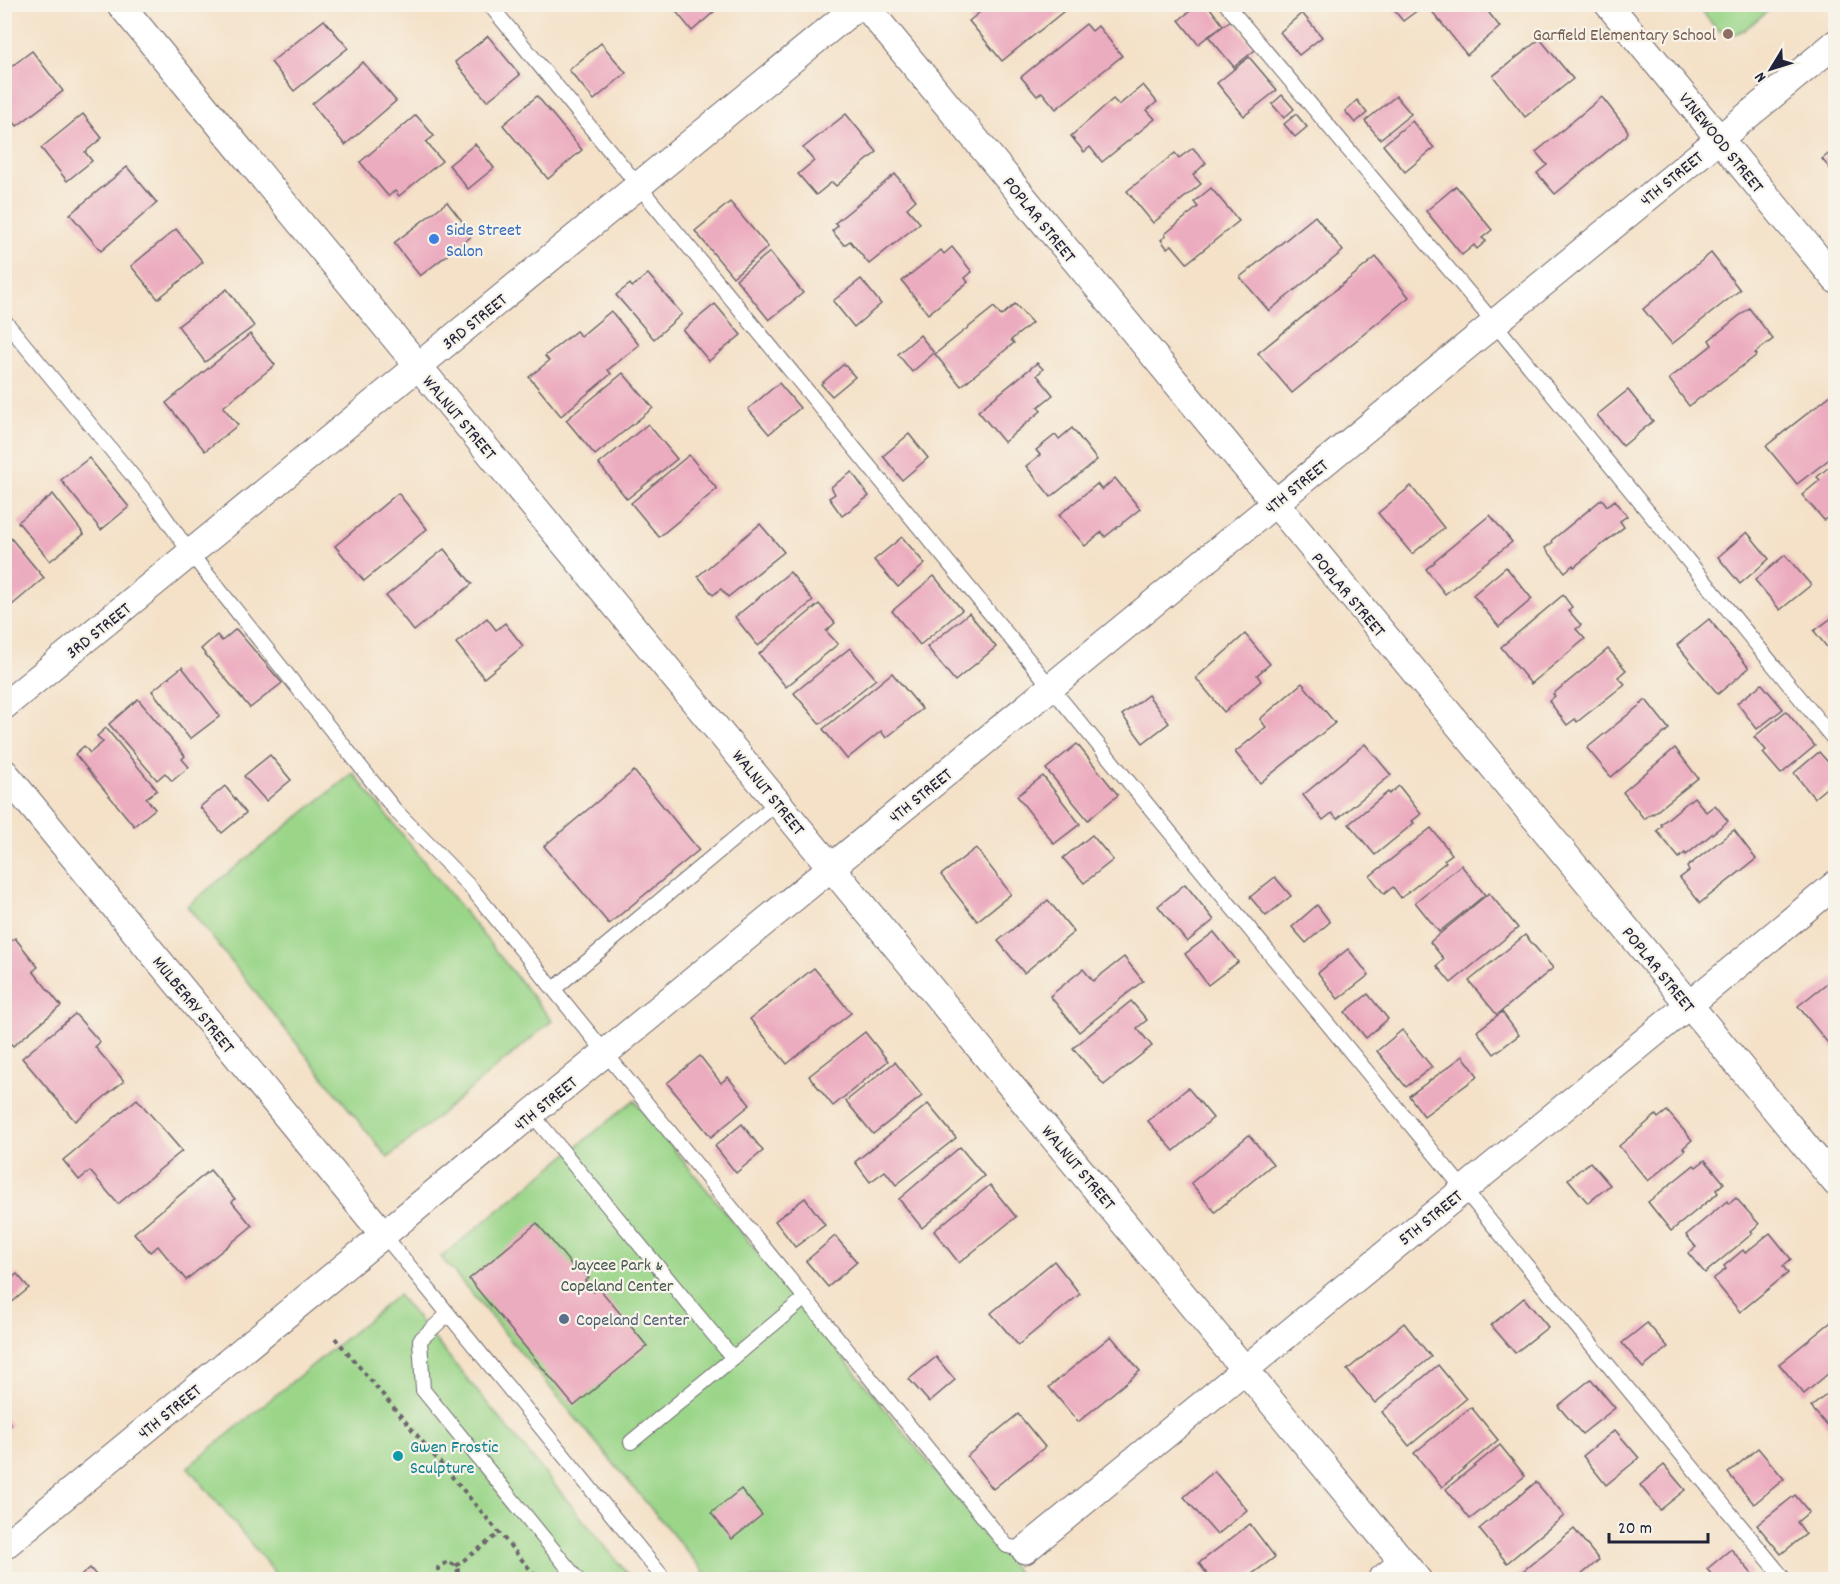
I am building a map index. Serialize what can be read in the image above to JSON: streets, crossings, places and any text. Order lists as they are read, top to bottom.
{
  "streets": {
    "street": [
      "VINEWOOD STREET",
      "4TH STREET",
      "POPLAR STREET",
      "3RD STREET",
      "WALNUT STREET",
      "MULBERRY STREET",
      "5TH STREET"
    ]
  },
  "crossings": [
    ["VINEWOOD STREET", "4TH STREET"],
    ["4TH STREET", "POPLAR STREET"],
    ["4TH STREET", "WALNUT STREET"],
    ["4TH STREET", "MULBERRY STREET"],
    ["POPLAR STREET", "3RD STREET"],
    ["POPLAR STREET", "5TH STREET"],
    ["3RD STREET", "WALNUT STREET"],
    ["WALNUT STREET", "5TH STREET"]
  ],
  "parks": ["Jaycee Park & Copeland Center"],
  "places": [
    "Garfield Elementary School",
    "Side Street Salon",
    "Copeland Center",
    "Gwen Frostic Sculpture"
  ],
  "scale_bar": "20 m",
  "north": "bottom left"
}
